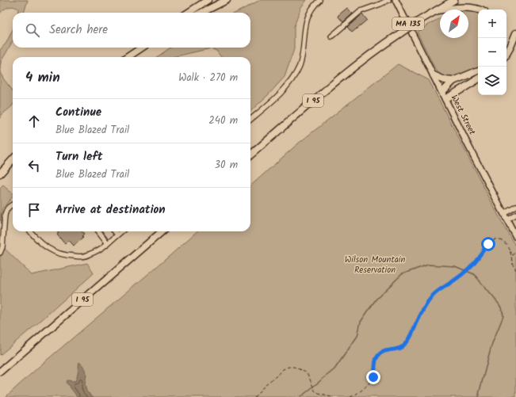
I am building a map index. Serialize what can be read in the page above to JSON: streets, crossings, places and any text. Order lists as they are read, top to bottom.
{
  "streets": {
    "highway": ["I 95"],
    "main road": ["MA 135", "West Street"]
  },
  "parks": ["Wilson Mountain Reservation"],
  "north": "top right",
  "page": {
    "map_buttons": ["+", "−"],
    "search": "Search here",
    "heading": ["4 min", "Walk · 270 m"],
    "list": [
      ["Continue", "Blue Blazed Trail", "240 m"],
      ["Turn left", "Blue Blazed Trail", "30 m"],
      "Arrive at destination"
    ]
  }
}
